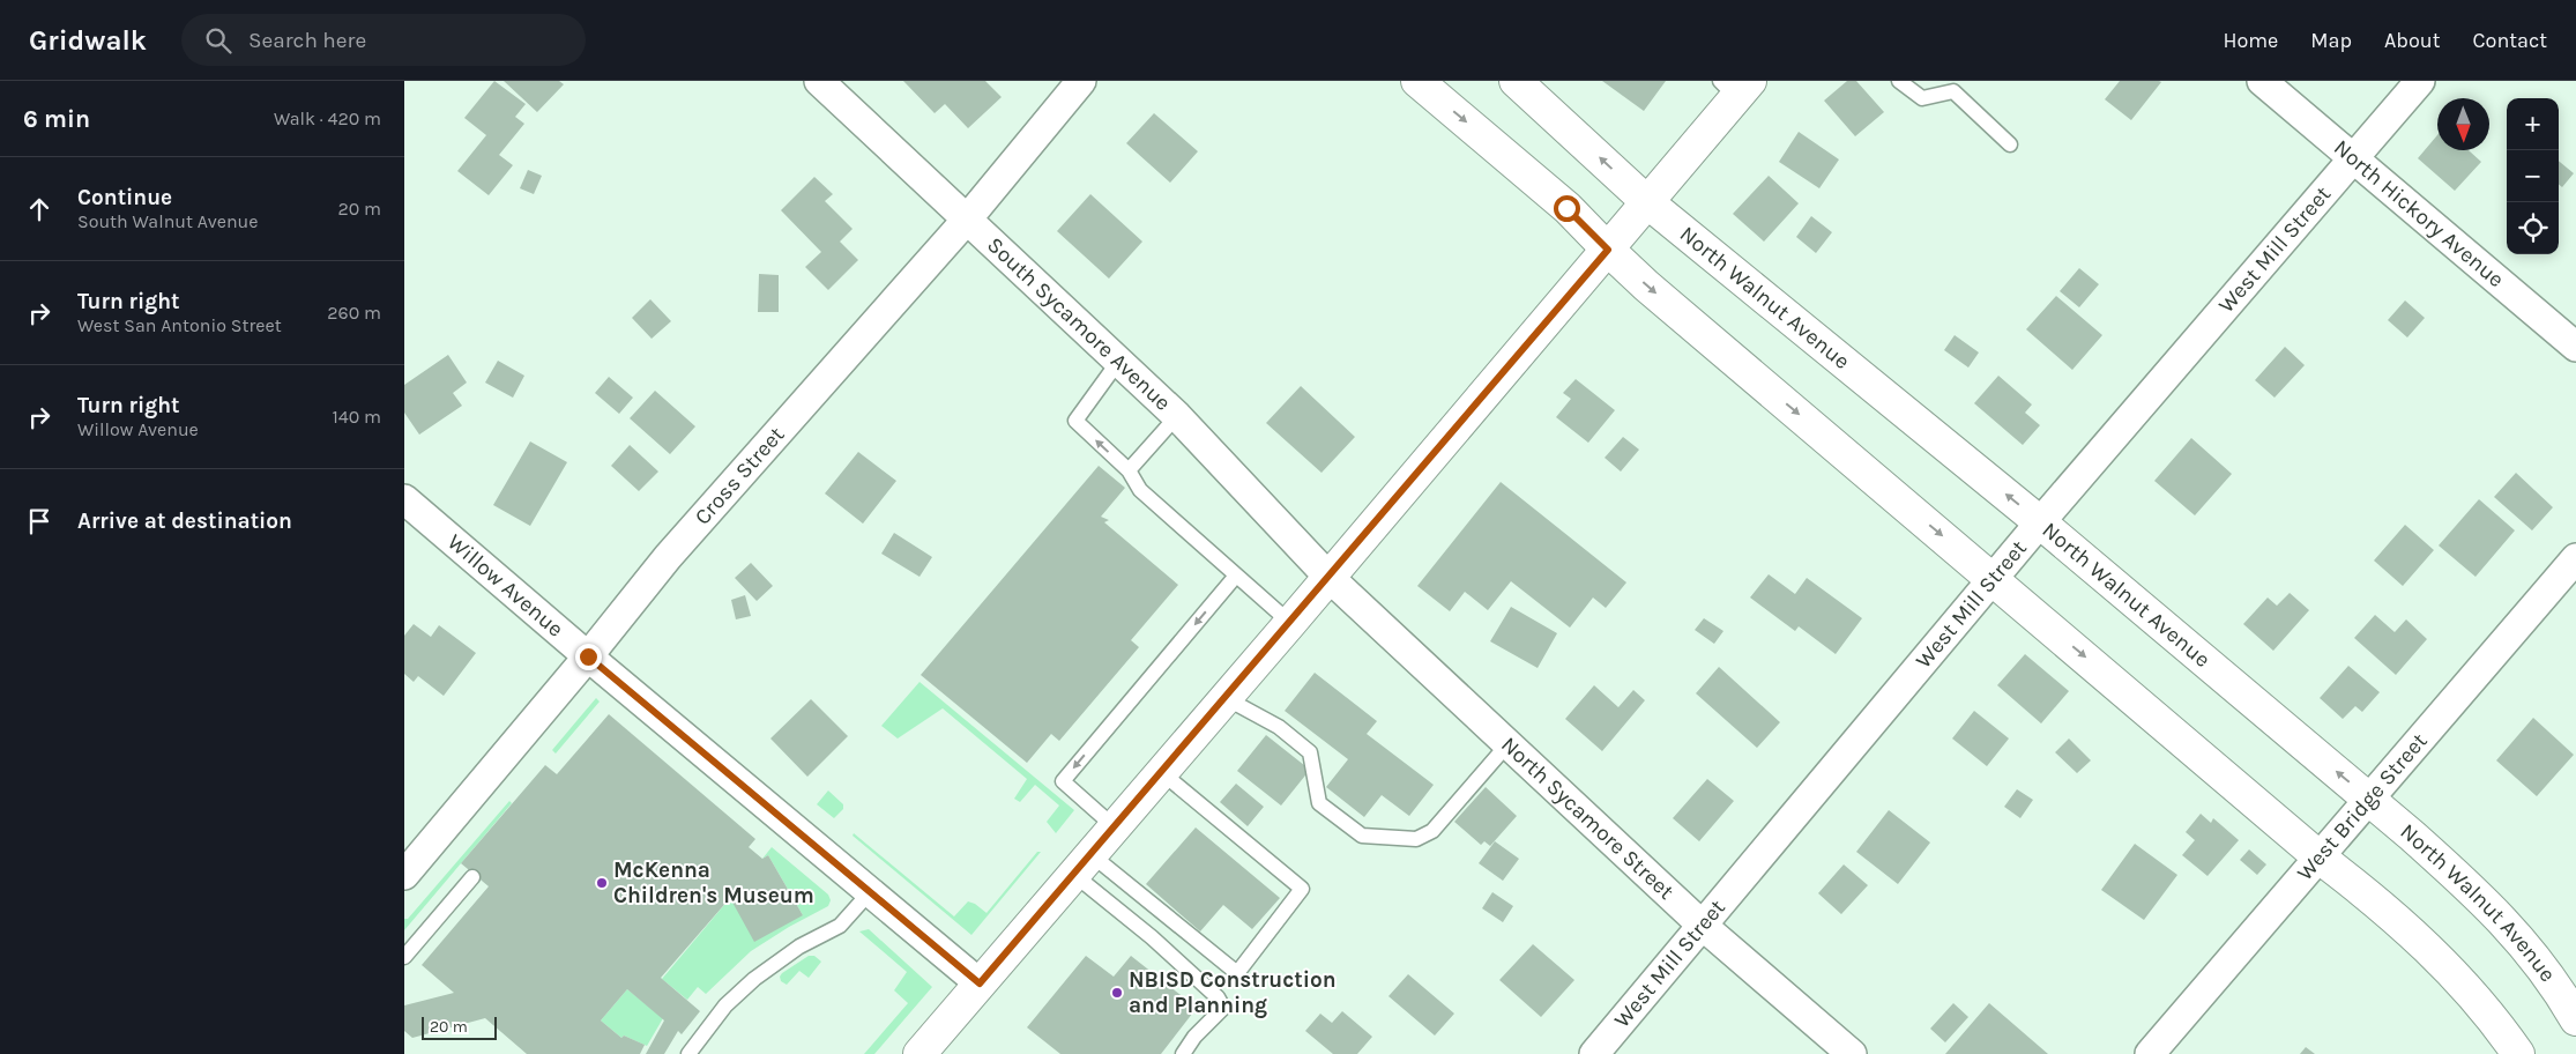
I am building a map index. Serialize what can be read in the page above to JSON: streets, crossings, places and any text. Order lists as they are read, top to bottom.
{
  "streets": {
    "main road": ["North Walnut Avenue"],
    "street": [
      "North Hickory Avenue",
      "West Mill Street",
      "South Sycamore Avenue",
      "Cross Street",
      "Willow Avenue",
      "West Bridge Street",
      "North Sycamore Street"
    ]
  },
  "crossings": [
    ["North Hickory Avenue", "West Mill Street"],
    ["West Mill Street", "North Walnut Avenue"],
    ["West Mill Street", "North Sycamore Street"],
    ["North Walnut Avenue", "West Bridge Street"],
    ["South Sycamore Avenue", "Cross Street"],
    ["South Sycamore Avenue", "North Sycamore Street"],
    ["Cross Street", "Willow Avenue"]
  ],
  "places": ["McKenna Children's Museum", "NBISD Construction and Planning"],
  "scale_bar": "20 m",
  "north": "bottom",
  "page": {
    "header": "Gridwalk",
    "search": "Search here",
    "nav": [
      "Home",
      "Map",
      "About",
      "Contact"
    ],
    "heading": ["6 min", "Walk · 420 m"],
    "map_buttons": ["+", "−"],
    "list": [
      ["Continue", "South Walnut Avenue", "20 m"],
      ["Turn right", "West San Antonio Street", "260 m"],
      ["Turn right", "Willow Avenue", "140 m"],
      "Arrive at destination"
    ],
    "scale": "20 m"
  }
}
